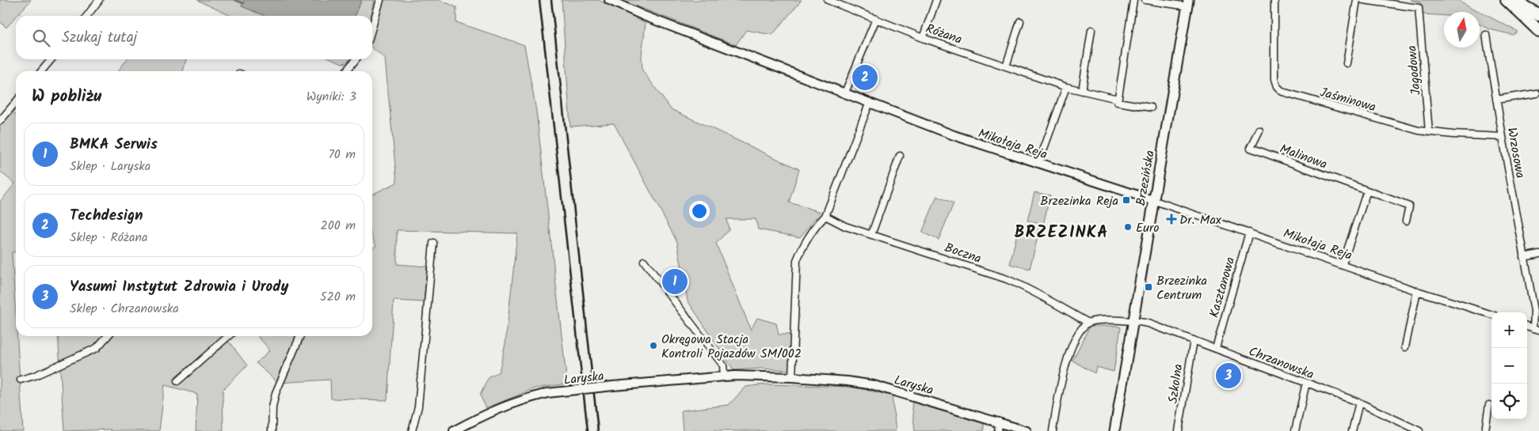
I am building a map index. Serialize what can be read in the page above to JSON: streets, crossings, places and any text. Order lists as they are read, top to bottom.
{
  "streets": {
    "main road": ["Brzezińska"],
    "street": [
      "Różana",
      "Jagodowa",
      "Jaśminowa",
      "Mikołaja Reja",
      "Wrzosowa",
      "Malinowa",
      "Boczna",
      "Kasztanowa",
      "Chrzanowska",
      "Laryska",
      "Szkolna"
    ]
  },
  "crossings": [
    ["Jagodowa", "Jaśminowa"],
    ["Jaśminowa", "Wrzosowa"],
    ["Mikołaja Reja", "Brzezińska"],
    ["Mikołaja Reja", "Kasztanowa"],
    ["Brzezińska", "Chrzanowska"],
    ["Boczna", "Chrzanowska"],
    ["Kasztanowa", "Chrzanowska"],
    ["Chrzanowska", "Szkolna"]
  ],
  "districts": ["BRZEZINKA"],
  "places": {
    "transit": ["Brzezinka Reja", "Brzezinka Centrum"],
    "health": ["Dr. Max"],
    "other": ["Euro", "Okręgowa Stacja Kontroli Pojazdów SM/002"]
  },
  "north": "top",
  "page": {
    "search": "Szukaj tutaj",
    "pins": ["2", "1", "3"],
    "heading": ["W pobliżu", "Wyniki: 3"],
    "list": [
      {
        "mark": "1",
        "name": "BMKA Serwis",
        "note": "Sklep · Laryska",
        "value": "70 m"
      },
      {
        "mark": "2",
        "name": "Techdesign",
        "note": "Sklep · Różana",
        "value": "200 m"
      },
      {
        "mark": "3",
        "name": "Yasumi Instytut Zdrowia i Urody",
        "note": "Sklep · Chrzanowska",
        "value": "520 m"
      }
    ],
    "map_buttons": ["+", "−"]
  }
}
